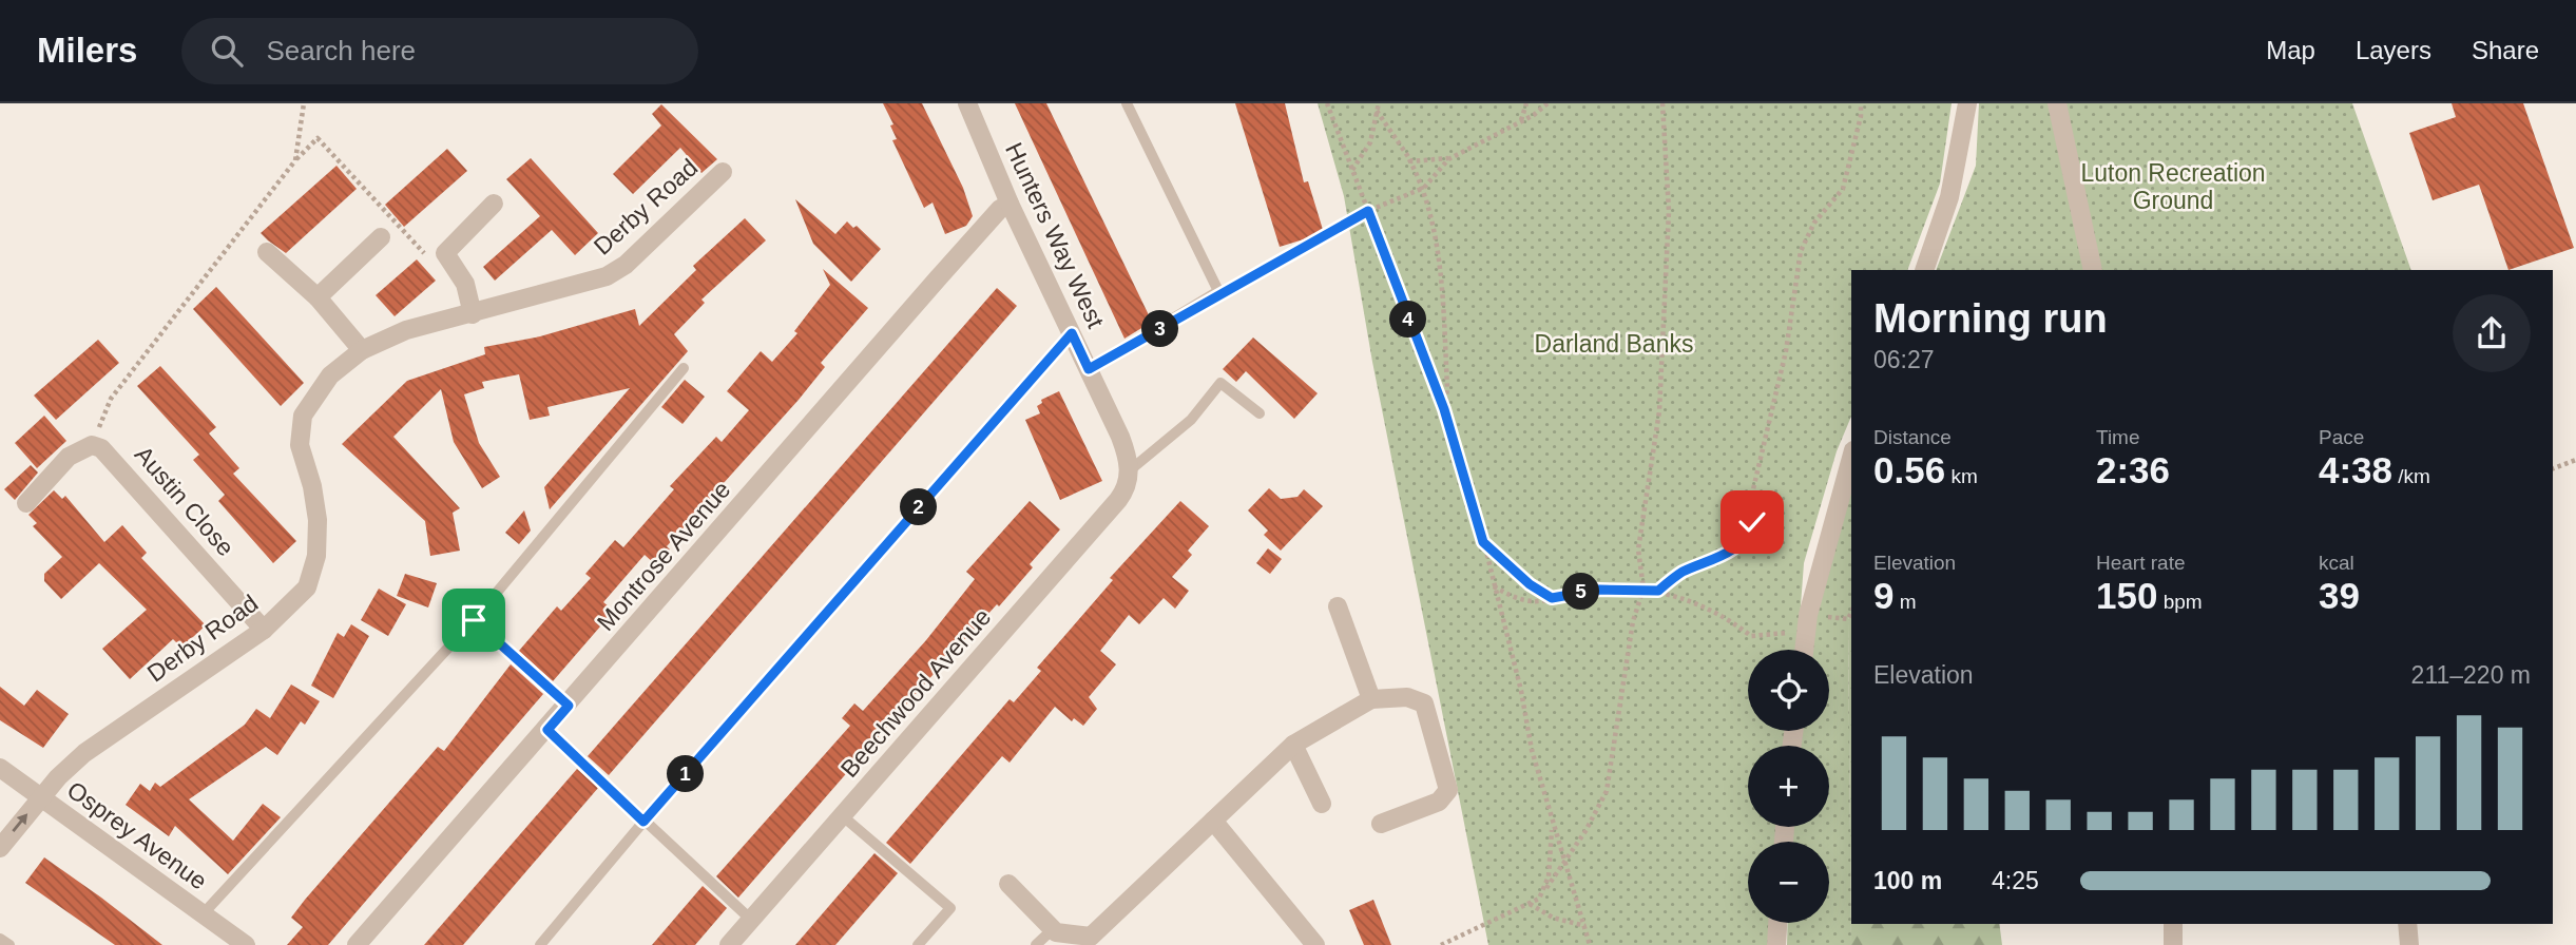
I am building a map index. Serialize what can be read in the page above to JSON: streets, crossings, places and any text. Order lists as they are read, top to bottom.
{
  "streets": {
    "street": [
      "Derby Road",
      "Hunters Way West",
      "Austin Close",
      "Montrose Avenue",
      "Beechwood Avenue",
      "Osprey Avenue"
    ]
  },
  "crossings": [
    ["Derby Road", "Austin Close"],
    ["Derby Road", "Osprey Avenue"],
    ["Hunters Way West", "Montrose Avenue"],
    ["Hunters Way West", "Beechwood Avenue"]
  ],
  "parks": ["Luton Recreation Ground", "Darland Banks"],
  "page": {
    "header": "Milers",
    "search": "Search here",
    "nav": ["Map", "Layers", "Share"],
    "heading": ["Morning run", "06:27"],
    "pins": [
      "4",
      "3",
      "2",
      "5",
      "1"
    ],
    "stats": [
      ["Distance", "0.56 km"],
      ["Time", "2:36"],
      ["Pace", "4:38 /km"],
      ["Elevation", "9 m"],
      ["Heart rate", "150 bpm"],
      ["kcal", "39"]
    ],
    "chart": ["Elevation", "211–220 m"],
    "map_buttons": ["+", "−"],
    "list": [
      {
        "name": "100 m",
        "note": "4:25"
      }
    ]
  }
}
